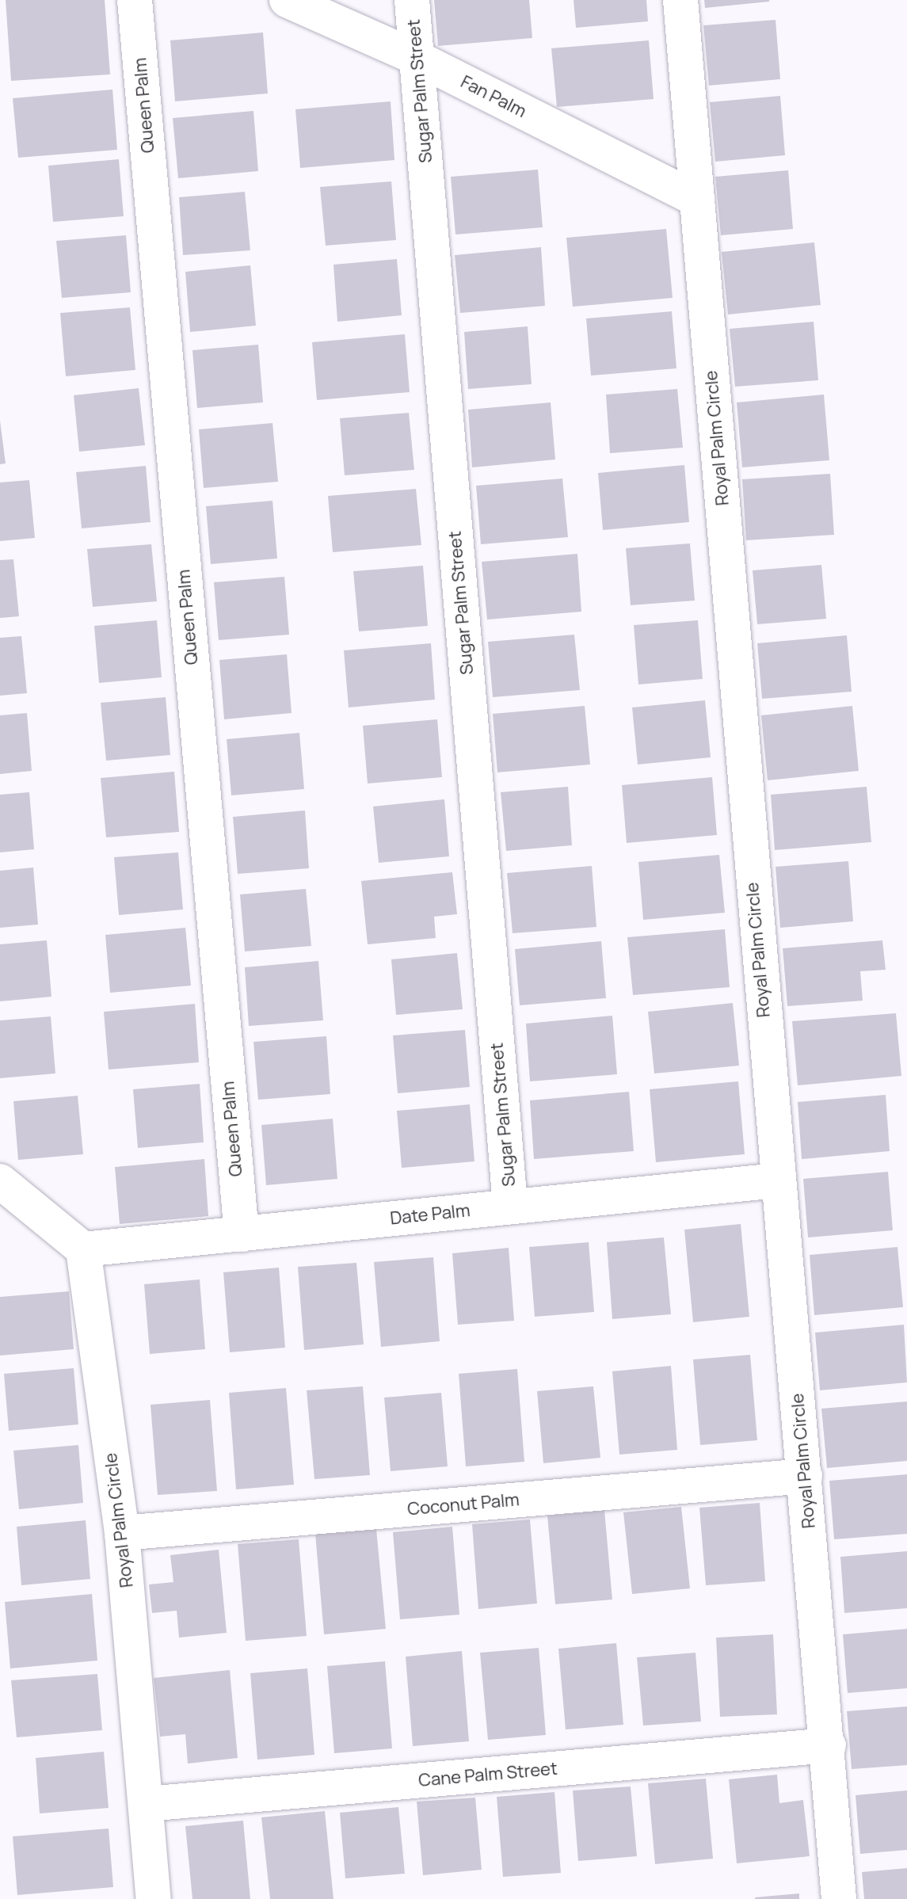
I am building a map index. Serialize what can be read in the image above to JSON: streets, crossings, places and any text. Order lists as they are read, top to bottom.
{
  "streets": {
    "street": [
      "Sugar Palm Street",
      "Fan Palm",
      "Queen Palm",
      "Royal Palm Circle",
      "Date Palm",
      "Coconut Palm",
      "Cane Palm Street"
    ]
  },
  "crossings": [
    ["Sugar Palm Street", "Fan Palm"],
    ["Sugar Palm Street", "Date Palm"],
    ["Fan Palm", "Royal Palm Circle"],
    ["Queen Palm", "Date Palm"],
    ["Royal Palm Circle", "Date Palm"],
    ["Royal Palm Circle", "Coconut Palm"],
    ["Royal Palm Circle", "Cane Palm Street"]
  ]
}
